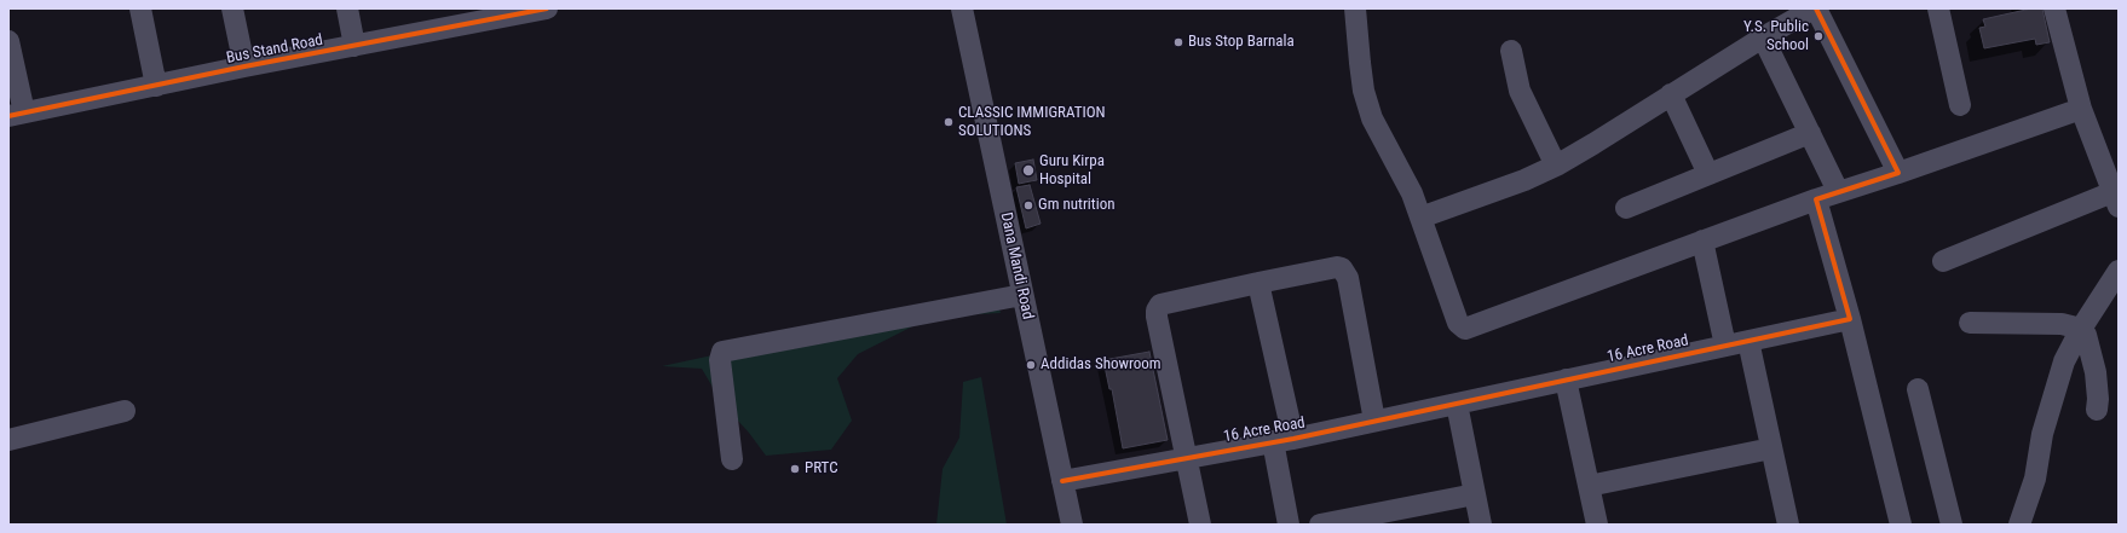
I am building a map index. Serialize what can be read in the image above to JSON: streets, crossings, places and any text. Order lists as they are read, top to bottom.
{
  "streets": {
    "street": ["Bus Stand Road", "Dana Mandi Road", "16 Acre Road"]
  },
  "crossings": [
    ["Dana Mandi Road", "16 Acre Road"]
  ],
  "places": [
    "Y.S. Public School",
    "Bus Stop Barnala",
    "CLASSIC IMMIGRATION SOLUTIONS",
    "Guru Kirpa Hospital",
    "Gm nutrition",
    "Addidas Showroom",
    "PRTC"
  ]
}
